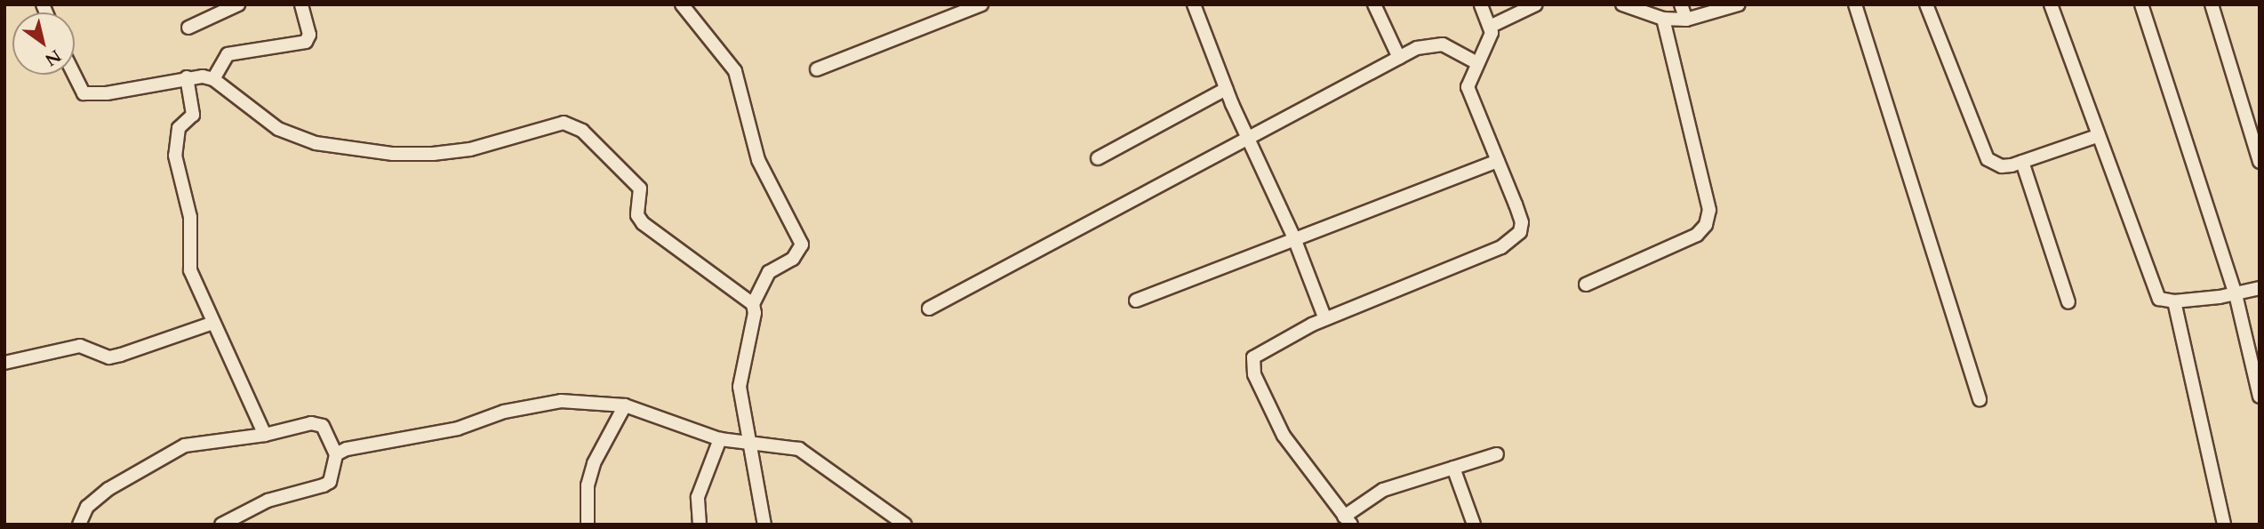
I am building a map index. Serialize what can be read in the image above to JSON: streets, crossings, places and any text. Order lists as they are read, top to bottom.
{
  "north": "bottom right"
}
